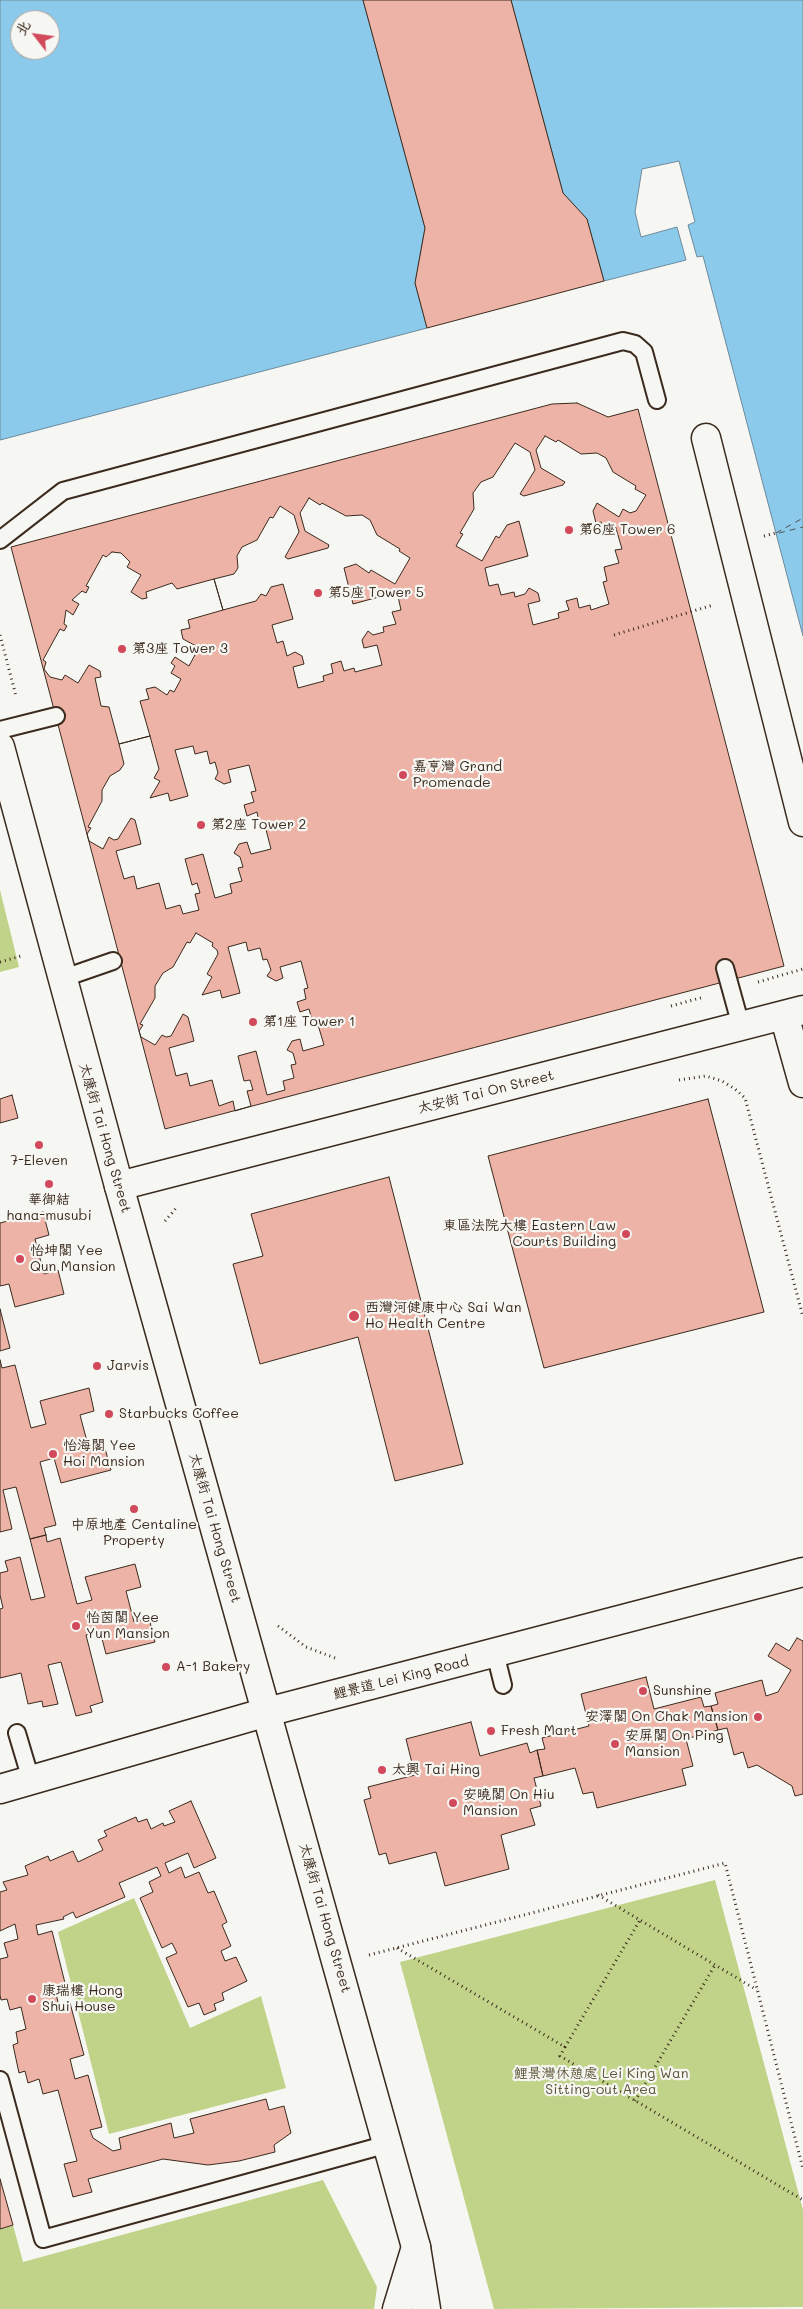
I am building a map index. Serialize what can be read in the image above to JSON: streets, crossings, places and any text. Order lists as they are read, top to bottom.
{
  "streets": {
    "main road": ["太安街 Tai On Street", "太康街 Tai Hong Street", "鯉景道 Lei King Road"]
  },
  "crossings": [
    ["太安街 Tai On Street", "太康街 Tai Hong Street"],
    ["太康街 Tai Hong Street", "鯉景道 Lei King Road"]
  ],
  "parks": ["鯉景灣休憩處 Lei King Wan Sitting-out Area"],
  "places": [
    "第6座 Tower 6",
    "第5座 Tower 5",
    "第3座 Tower 3",
    "嘉亨灣 Grand Promenade",
    "第2座 Tower 2",
    "第1座 Tower 1",
    "7-Eleven",
    "華御結 hana-musubi",
    "東區法院大樓 Eastern Law Courts Building",
    "怡坤閣 Yee Qun Mansion",
    "西灣河健康中心 Sai Wan Ho Health Centre",
    "Jarvis",
    "Starbucks Coffee",
    "怡海閣 Yee Hoi Mansion",
    "中原地產 Centaline Property",
    "怡茵閣 Yee Yun Mansion",
    "A-1 Bakery",
    "Sunshine",
    "安澤閣 On Chak Mansion",
    "Fresh Mart",
    "安屏閣 On Ping Mansion",
    "太興 Tai Hing",
    "安曉閣 On Hiu Mansion",
    "康瑞樓 Hong Shui House"
  ],
  "north": "top left"
}
